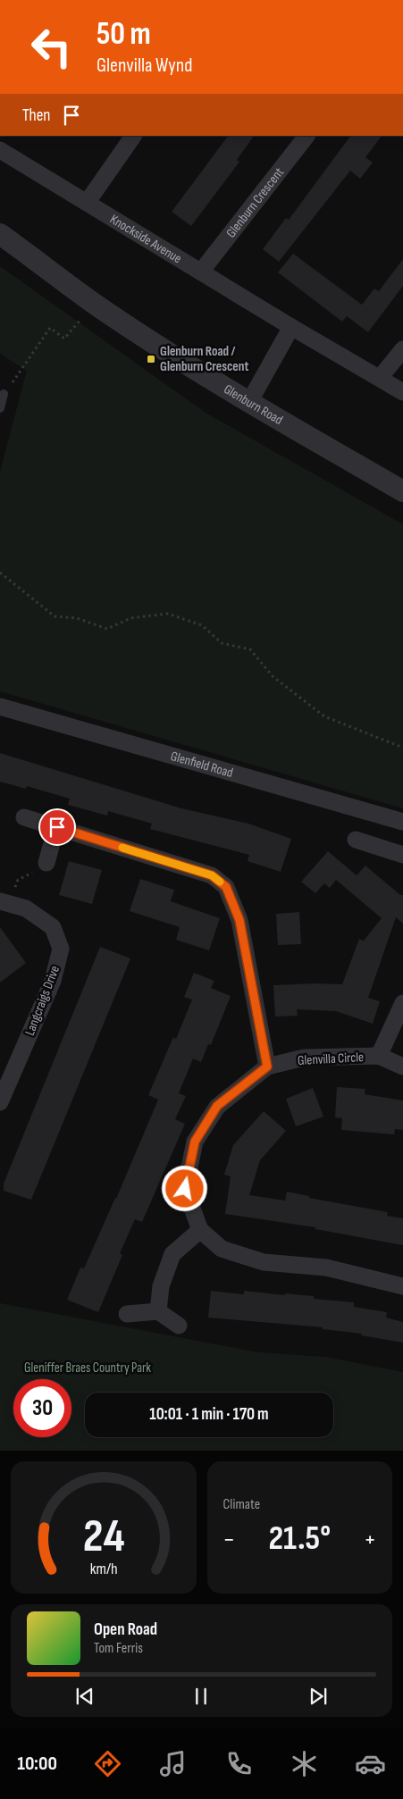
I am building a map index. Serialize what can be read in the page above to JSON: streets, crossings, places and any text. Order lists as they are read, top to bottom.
{
  "streets": {
    "street": [
      "Glenburn Crescent",
      "Knockside Avenue",
      "Glenburn Road",
      "Glenfield Road",
      "Langcraigs Drive",
      "Glenvilla Circle"
    ]
  },
  "crossings": [
    ["Glenburn Crescent", "Knockside Avenue"]
  ],
  "parks": ["Gleniffer Braes Country Park"],
  "places": {
    "transit": ["Glenburn Road / Glenburn Crescent"]
  },
  "page": {
    "turn": ["50 m", "Glenvilla Wynd"],
    "then": "Then",
    "limit": "30",
    "trip": "10:01 · 1 min · 170 m",
    "tile": "Climate",
    "heat": ["−", "21.5°", "+"],
    "song": ["Open Road", "Tom Ferris"],
    "tabs": "10:00",
    "gauge": ["24", "km/h"]
  }
}
